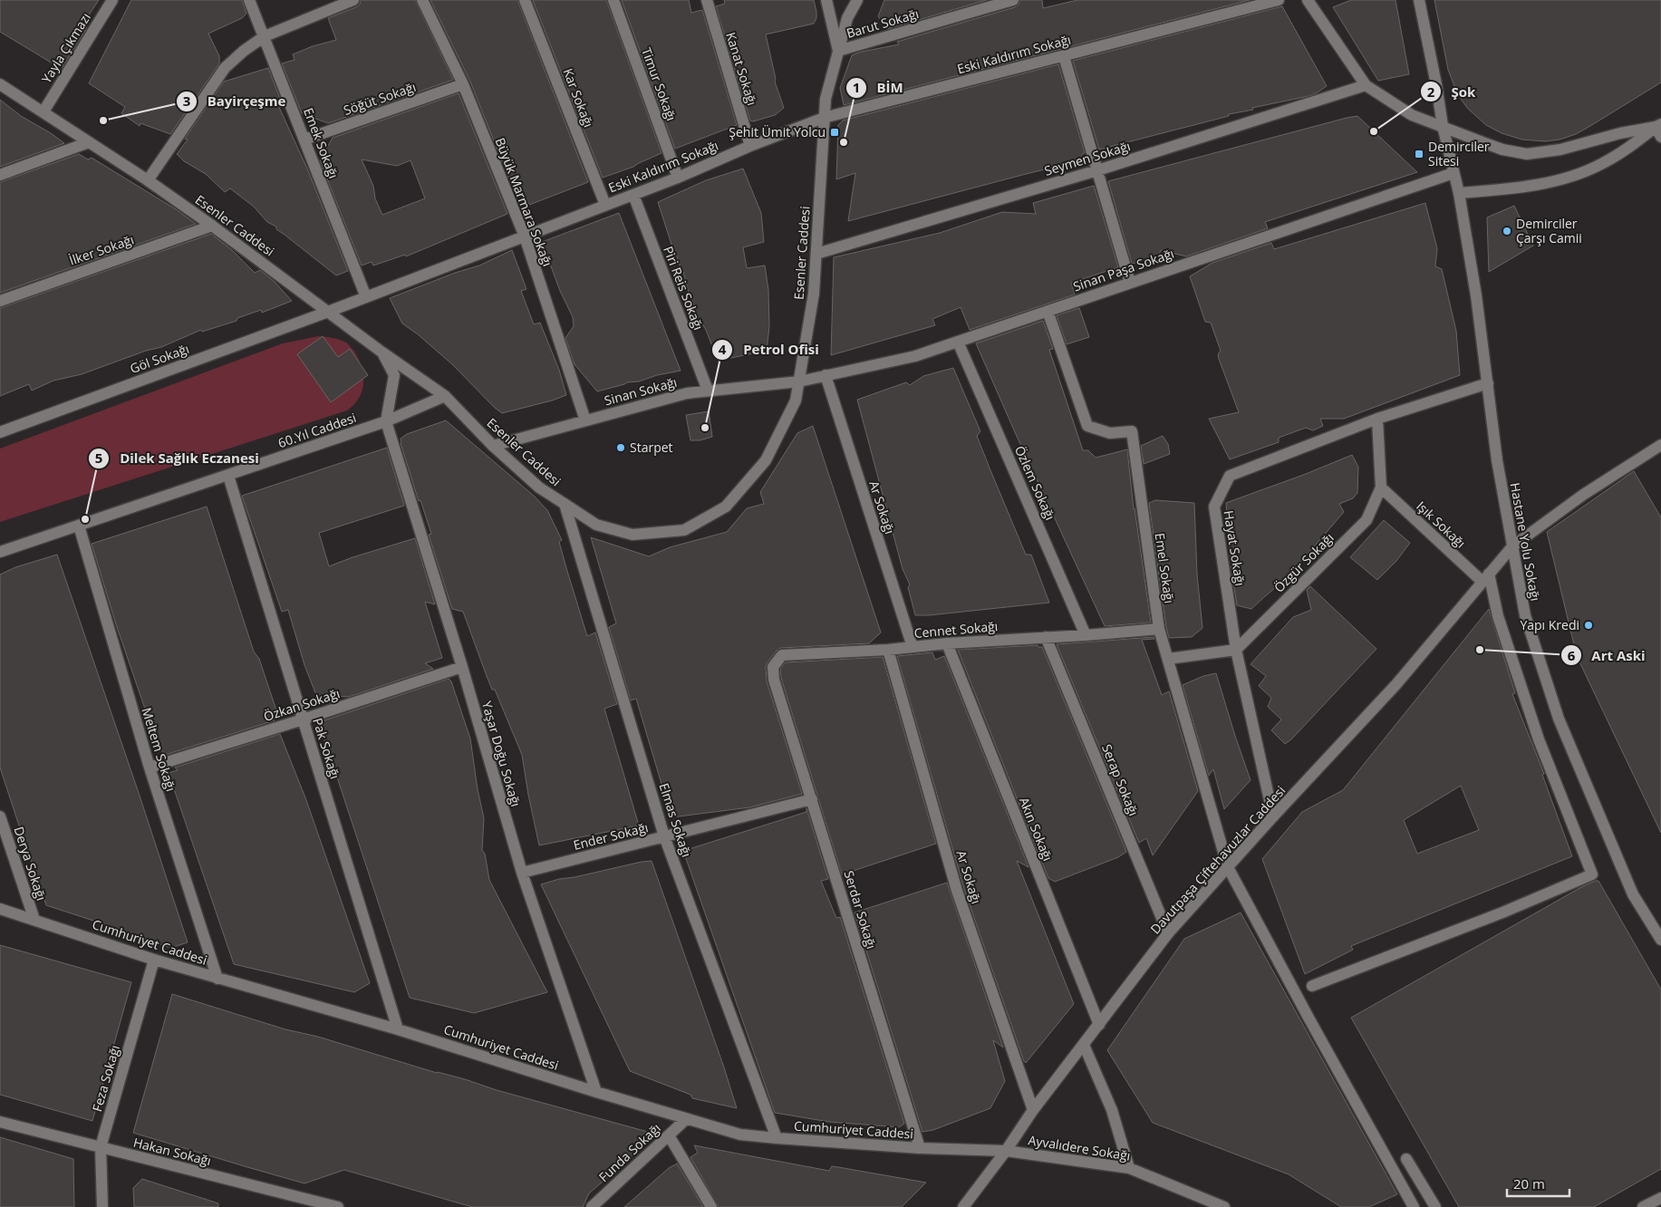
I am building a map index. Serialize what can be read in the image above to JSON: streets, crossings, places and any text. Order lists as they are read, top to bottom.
{
  "streets": {
    "street": [
      "Barut Sokağı",
      "Yayla Çıkmazı",
      "Eski Kaldırım Sokağı",
      "Kanat Sokağı",
      "Timur Sokağı",
      "Kar Sokağı",
      "Söğüt Sokağı",
      "Emek Sokağı",
      "Seymen Sokağı",
      "Büyük Marmara Sokağı",
      "Esenler Caddesi",
      "İlker Sokağı",
      "Sinan Paşa Sokağı",
      "Piri Reis Sokağı",
      "Göl Sokağı",
      "Sinan Sokağı",
      "60.Yıl Caddesi",
      "Özlem Sokağı",
      "Ar Sokağı",
      "Işık Sokağı",
      "Hastane Yolu Sokağı",
      "Hayat Sokağı",
      "Özgür Sokağı",
      "Emel Sokağı",
      "Cennet Sokağı",
      "Özkan Sokağı",
      "Pak Sokağı",
      "Meltem Sokağı",
      "Yaşar Doğu Sokağı",
      "Serap Sokağı",
      "Elmas Sokağı",
      "Akın Sokağı",
      "Ender Sokağı",
      "Davutpaşa Çiftehavuzlar Caddesi",
      "Derya Sokağı",
      "Serdar Sokağı",
      "Cumhuriyet Caddesi",
      "Feza Sokağı",
      "Ayvalıdere Sokağı",
      "Hakan Sokağı",
      "Funda Sokağı"
    ]
  },
  "crossings": [
    ["Barut Sokağı", "Esenler Caddesi"],
    ["Yayla Çıkmazı", "Esenler Caddesi"],
    ["Eski Kaldırım Sokağı", "Kanat Sokağı"],
    ["Eski Kaldırım Sokağı", "Timur Sokağı"],
    ["Eski Kaldırım Sokağı", "Kar Sokağı"],
    ["Eski Kaldırım Sokağı", "Emek Sokağı"],
    ["Eski Kaldırım Sokağı", "Büyük Marmara Sokağı"],
    ["Eski Kaldırım Sokağı", "Esenler Caddesi"],
    ["Eski Kaldırım Sokağı", "Piri Reis Sokağı"],
    ["Eski Kaldırım Sokağı", "Göl Sokağı"],
    ["Söğüt Sokağı", "Emek Sokağı"],
    ["Söğüt Sokağı", "Büyük Marmara Sokağı"],
    ["Seymen Sokağı", "Esenler Caddesi"],
    ["Büyük Marmara Sokağı", "Sinan Sokağı"],
    ["Esenler Caddesi", "İlker Sokağı"],
    ["Esenler Caddesi", "Sinan Paşa Sokağı"],
    ["Esenler Caddesi", "Göl Sokağı"],
    ["Esenler Caddesi", "Sinan Sokağı"],
    ["Esenler Caddesi", "60.Yıl Caddesi"],
    ["Esenler Caddesi", "Elmas Sokağı"],
    ["Sinan Paşa Sokağı", "Sinan Sokağı"],
    ["Sinan Paşa Sokağı", "Özlem Sokağı"],
    ["Sinan Paşa Sokağı", "Ar Sokağı"],
    ["Sinan Paşa Sokağı", "Hastane Yolu Sokağı"],
    ["Sinan Paşa Sokağı", "Emel Sokağı"],
    ["Piri Reis Sokağı", "Sinan Sokağı"],
    ["60.Yıl Caddesi", "Pak Sokağı"],
    ["60.Yıl Caddesi", "Meltem Sokağı"],
    ["60.Yıl Caddesi", "Yaşar Doğu Sokağı"],
    ["Özlem Sokağı", "Cennet Sokağı"],
    ["Ar Sokağı", "Cennet Sokağı"],
    ["Ar Sokağı", "Davutpaşa Çiftehavuzlar Caddesi"],
    ["Işık Sokağı", "Özgür Sokağı"],
    ["Işık Sokağı", "Davutpaşa Çiftehavuzlar Caddesi"],
    ["Hastane Yolu Sokağı", "Hayat Sokağı"],
    ["Hastane Yolu Sokağı", "Davutpaşa Çiftehavuzlar Caddesi"],
    ["Hayat Sokağı", "Özgür Sokağı"],
    ["Hayat Sokağı", "Davutpaşa Çiftehavuzlar Caddesi"],
    ["Emel Sokağı", "Cennet Sokağı"],
    ["Emel Sokağı", "Davutpaşa Çiftehavuzlar Caddesi"],
    ["Cennet Sokağı", "Serap Sokağı"],
    ["Cennet Sokağı", "Akın Sokağı"],
    ["Cennet Sokağı", "Serdar Sokağı"],
    ["Özkan Sokağı", "Pak Sokağı"],
    ["Özkan Sokağı", "Meltem Sokağı"],
    ["Özkan Sokağı", "Yaşar Doğu Sokağı"],
    ["Pak Sokağı", "Cumhuriyet Caddesi"],
    ["Meltem Sokağı", "Cumhuriyet Caddesi"],
    ["Yaşar Doğu Sokağı", "Ender Sokağı"],
    ["Yaşar Doğu Sokağı", "Cumhuriyet Caddesi"],
    ["Serap Sokağı", "Davutpaşa Çiftehavuzlar Caddesi"],
    ["Elmas Sokağı", "Ender Sokağı"],
    ["Elmas Sokağı", "Cumhuriyet Caddesi"],
    ["Akın Sokağı", "Davutpaşa Çiftehavuzlar Caddesi"],
    ["Ender Sokağı", "Serdar Sokağı"],
    ["Davutpaşa Çiftehavuzlar Caddesi", "Cumhuriyet Caddesi"],
    ["Davutpaşa Çiftehavuzlar Caddesi", "Ayvalıdere Sokağı"],
    ["Derya Sokağı", "Cumhuriyet Caddesi"],
    ["Serdar Sokağı", "Cumhuriyet Caddesi"],
    ["Cumhuriyet Caddesi", "Feza Sokağı"],
    ["Cumhuriyet Caddesi", "Ayvalıdere Sokağı"],
    ["Cumhuriyet Caddesi", "Funda Sokağı"],
    ["Feza Sokağı", "Hakan Sokağı"]
  ],
  "places": {
    "other": [
      "Bayirçeşme",
      "Şok",
      "BİM",
      "Demirciler Çarşı Camii",
      "Petrol Ofisi",
      "Starpet",
      "Dilek Sağlık Eczanesi",
      "Yapı Kredi",
      "Art Aski"
    ],
    "transit": ["Şehit Ümit Yolcu", "Demirciler Sitesi"]
  },
  "scale_bar": "20 m"
}
